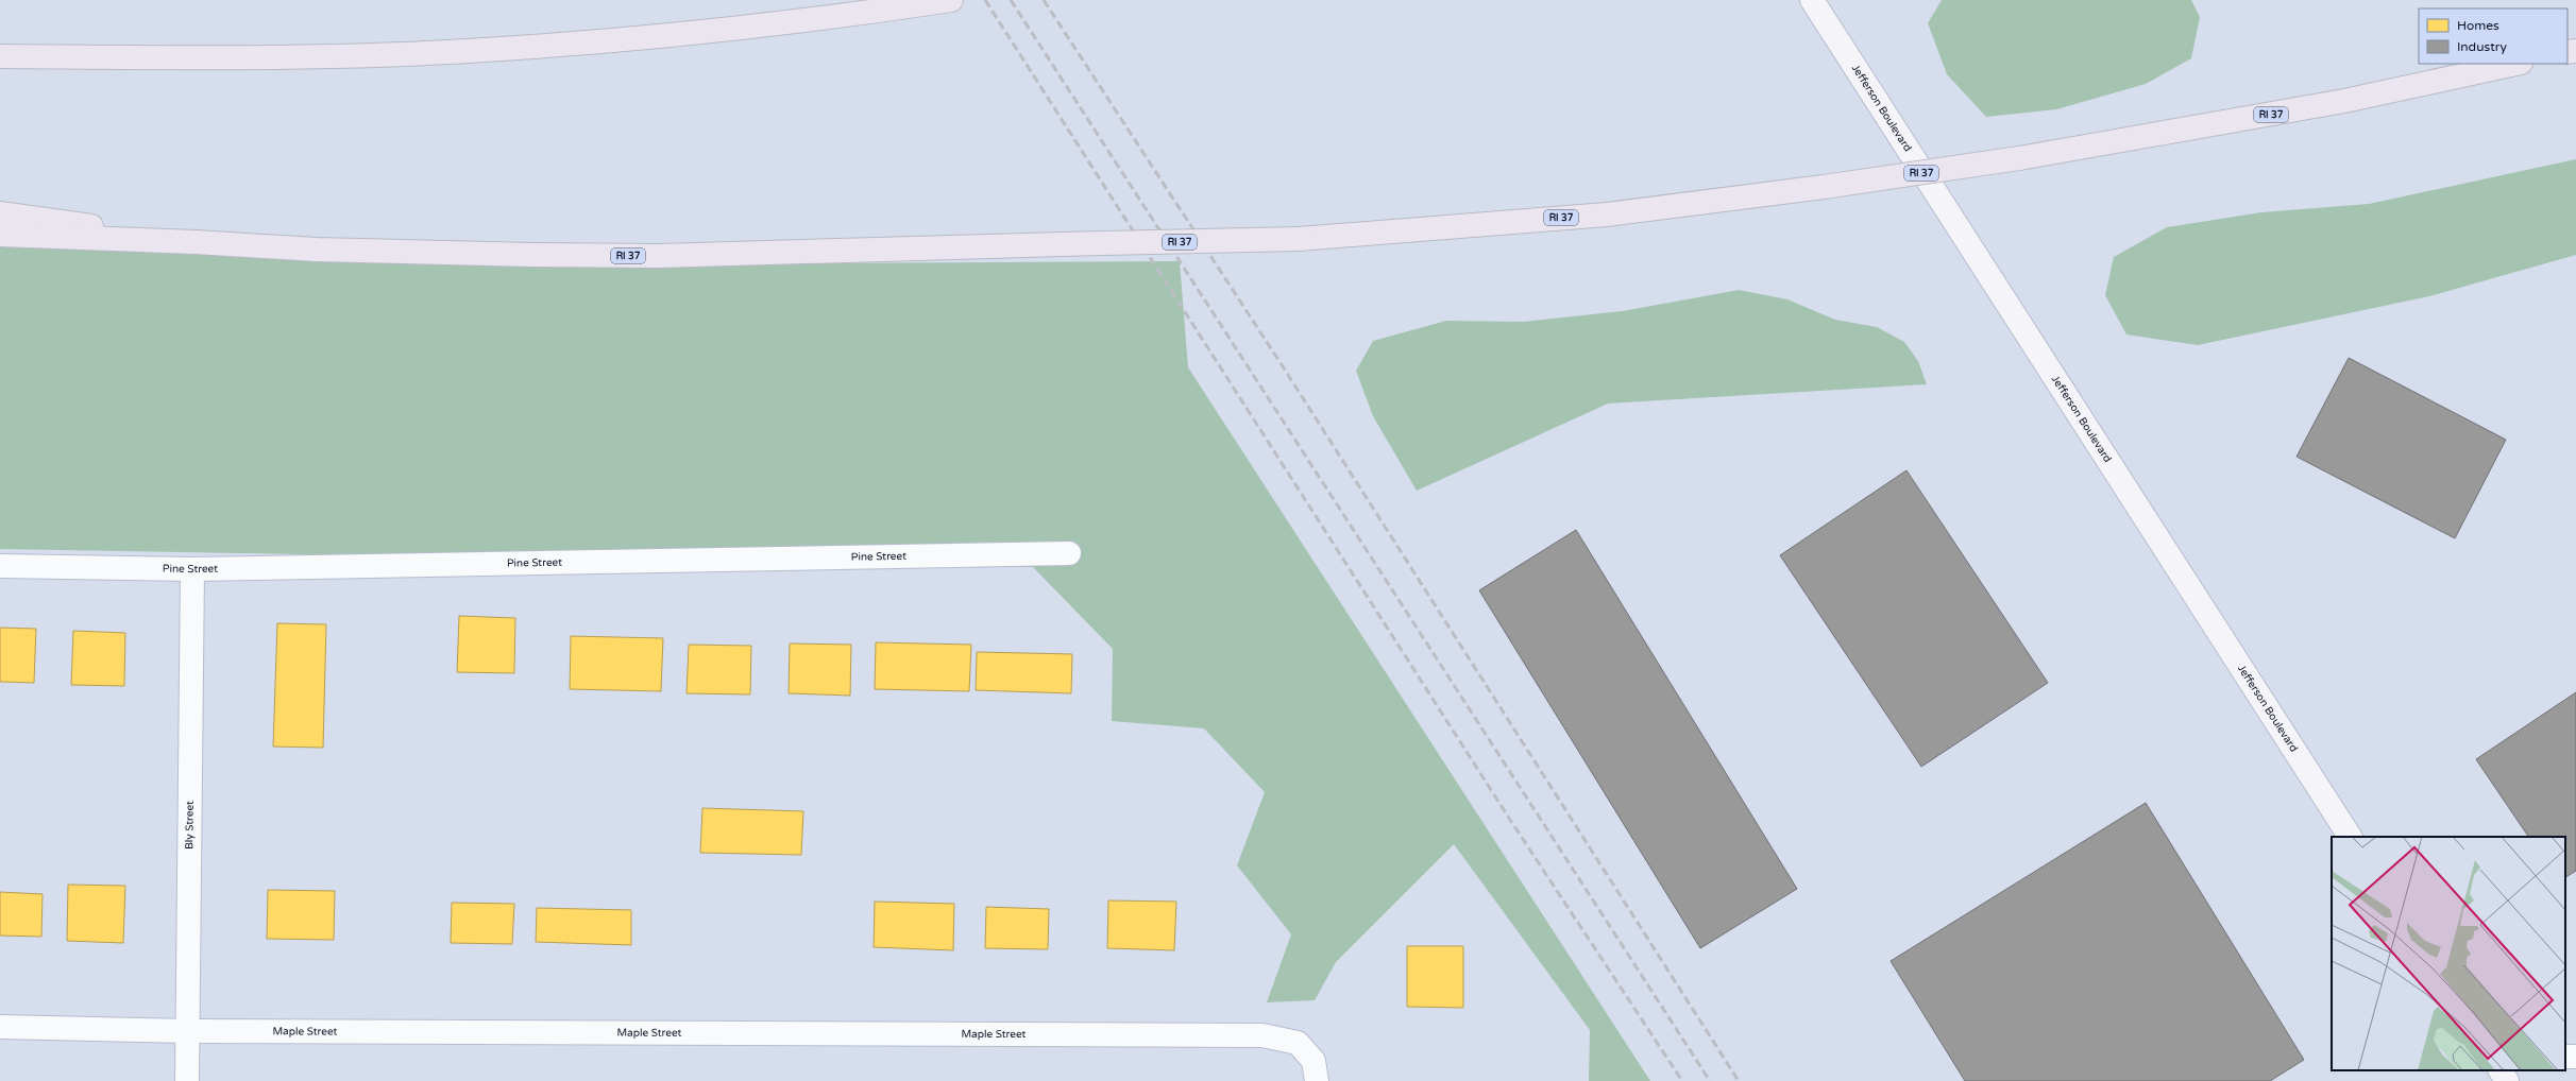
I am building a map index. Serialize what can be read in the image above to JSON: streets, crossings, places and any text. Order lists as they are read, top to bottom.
{
  "streets": {
    "highway": ["RI 37"],
    "main road": ["Jefferson Boulevard"],
    "street": ["Pine Street", "Bly Street", "Maple Street"]
  },
  "crossings": [
    ["Pine Street", "Bly Street"],
    ["Bly Street", "Maple Street"]
  ],
  "legend": ["Homes", "Industry"]
}
